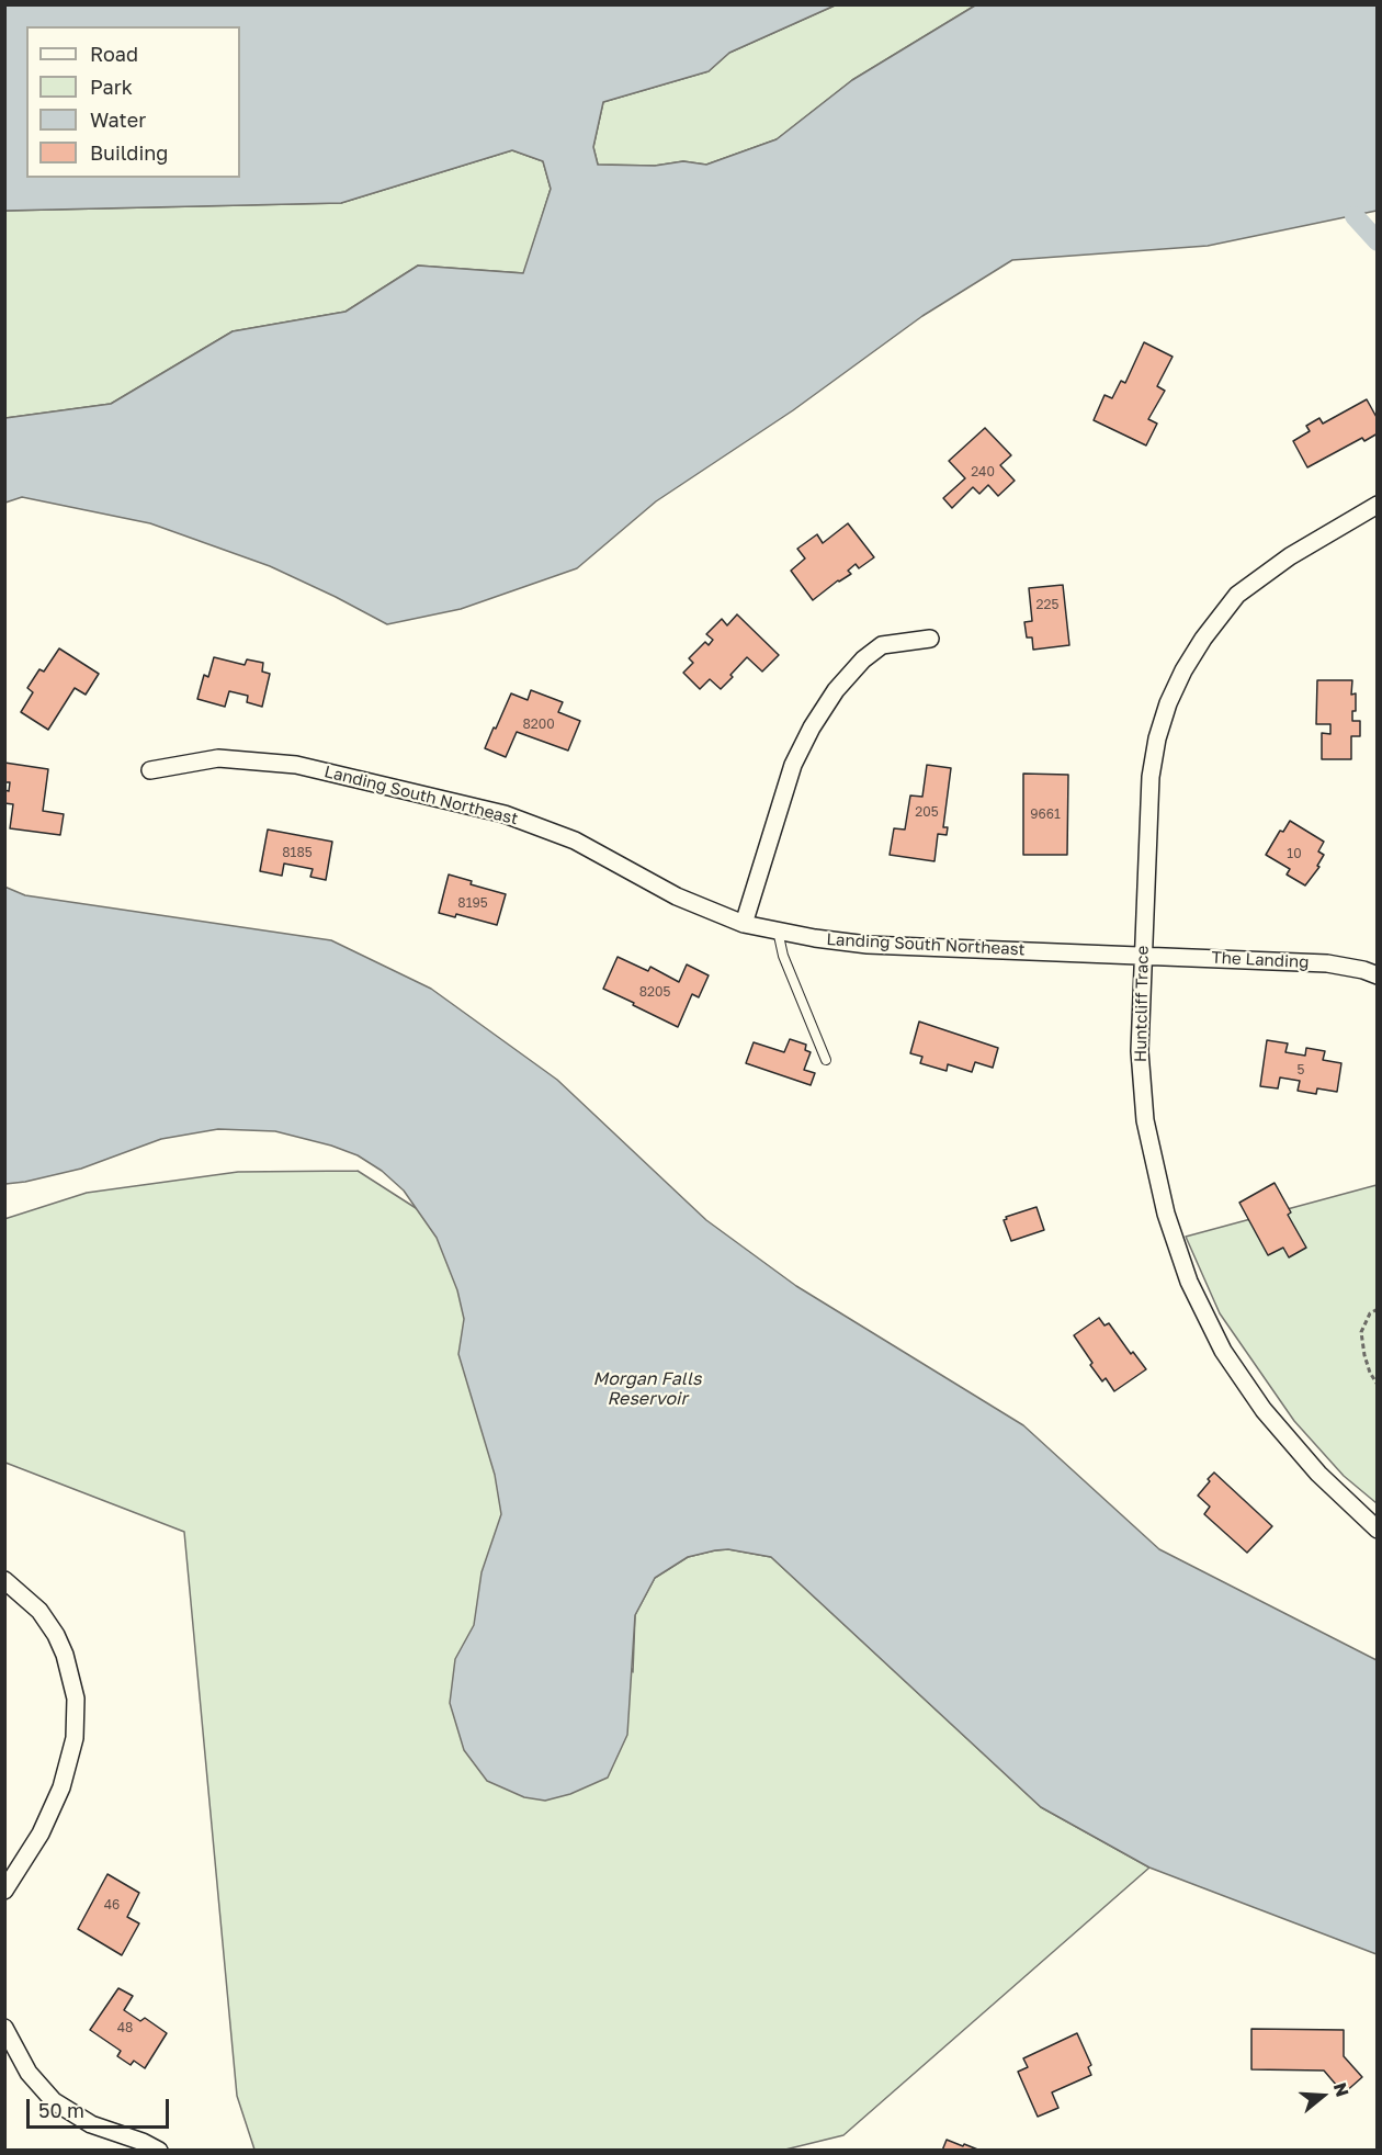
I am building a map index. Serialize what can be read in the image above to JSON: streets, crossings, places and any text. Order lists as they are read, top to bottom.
{
  "streets": {
    "street": ["Landing South Northeast", "The Landing", "Huntcliff Trace"]
  },
  "crossings": [
    ["Landing South Northeast", "The Landing"],
    ["Landing South Northeast", "Huntcliff Trace"],
    ["The Landing", "Huntcliff Trace"]
  ],
  "water": ["Morgan Falls Reservoir"],
  "house_numbers": [
    "240",
    "225",
    "8200",
    "205",
    "9661",
    "8185",
    "10",
    "8195",
    "8205",
    "5",
    "46",
    "48"
  ],
  "legend": [
    "Road",
    "Park",
    "Water",
    "Building"
  ],
  "scale_bar": "50 m",
  "north": "right"
}
